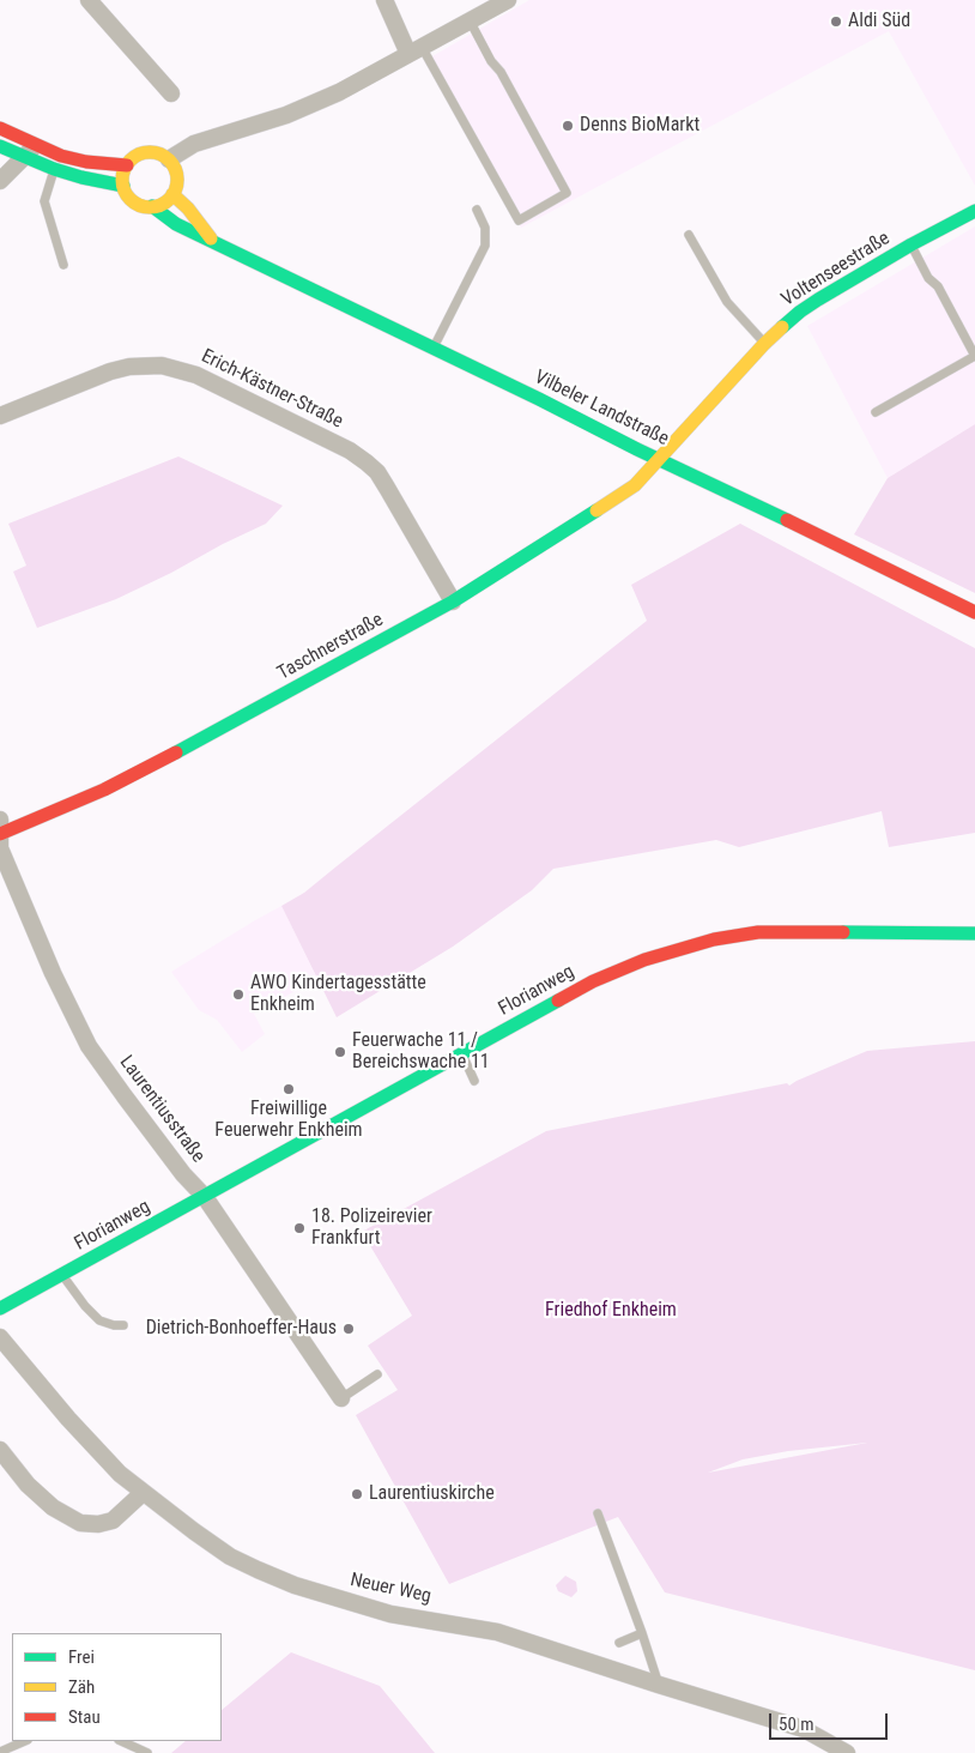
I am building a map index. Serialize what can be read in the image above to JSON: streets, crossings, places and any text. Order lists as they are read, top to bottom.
{
  "streets": {
    "street": [
      "Voltenseestraße",
      "Erich-Kästner-Straße",
      "Vilbeler Landstraße",
      "Taschnerstraße",
      "Florianweg",
      "Laurentiusstraße",
      "Neuer Weg"
    ]
  },
  "crossings": [
    ["Voltenseestraße", "Vilbeler Landstraße"],
    ["Voltenseestraße", "Taschnerstraße"],
    ["Erich-Kästner-Straße", "Taschnerstraße"],
    ["Vilbeler Landstraße", "Taschnerstraße"],
    ["Taschnerstraße", "Laurentiusstraße"],
    ["Florianweg", "Laurentiusstraße"]
  ],
  "parks": ["Friedhof Enkheim"],
  "places": [
    "Aldi Süd",
    "Denns BioMarkt",
    "AWO Kindertagesstätte Enkheim",
    "Feuerwache 11 / Bereichswache 11",
    "Freiwillige Feuerwehr Enkheim",
    "18. Polizeirevier Frankfurt",
    "Dietrich-Bonhoeffer-Haus",
    "Laurentiuskirche"
  ],
  "legend": ["Frei", "Zäh", "Stau"],
  "scale_bar": "50 m"
}
